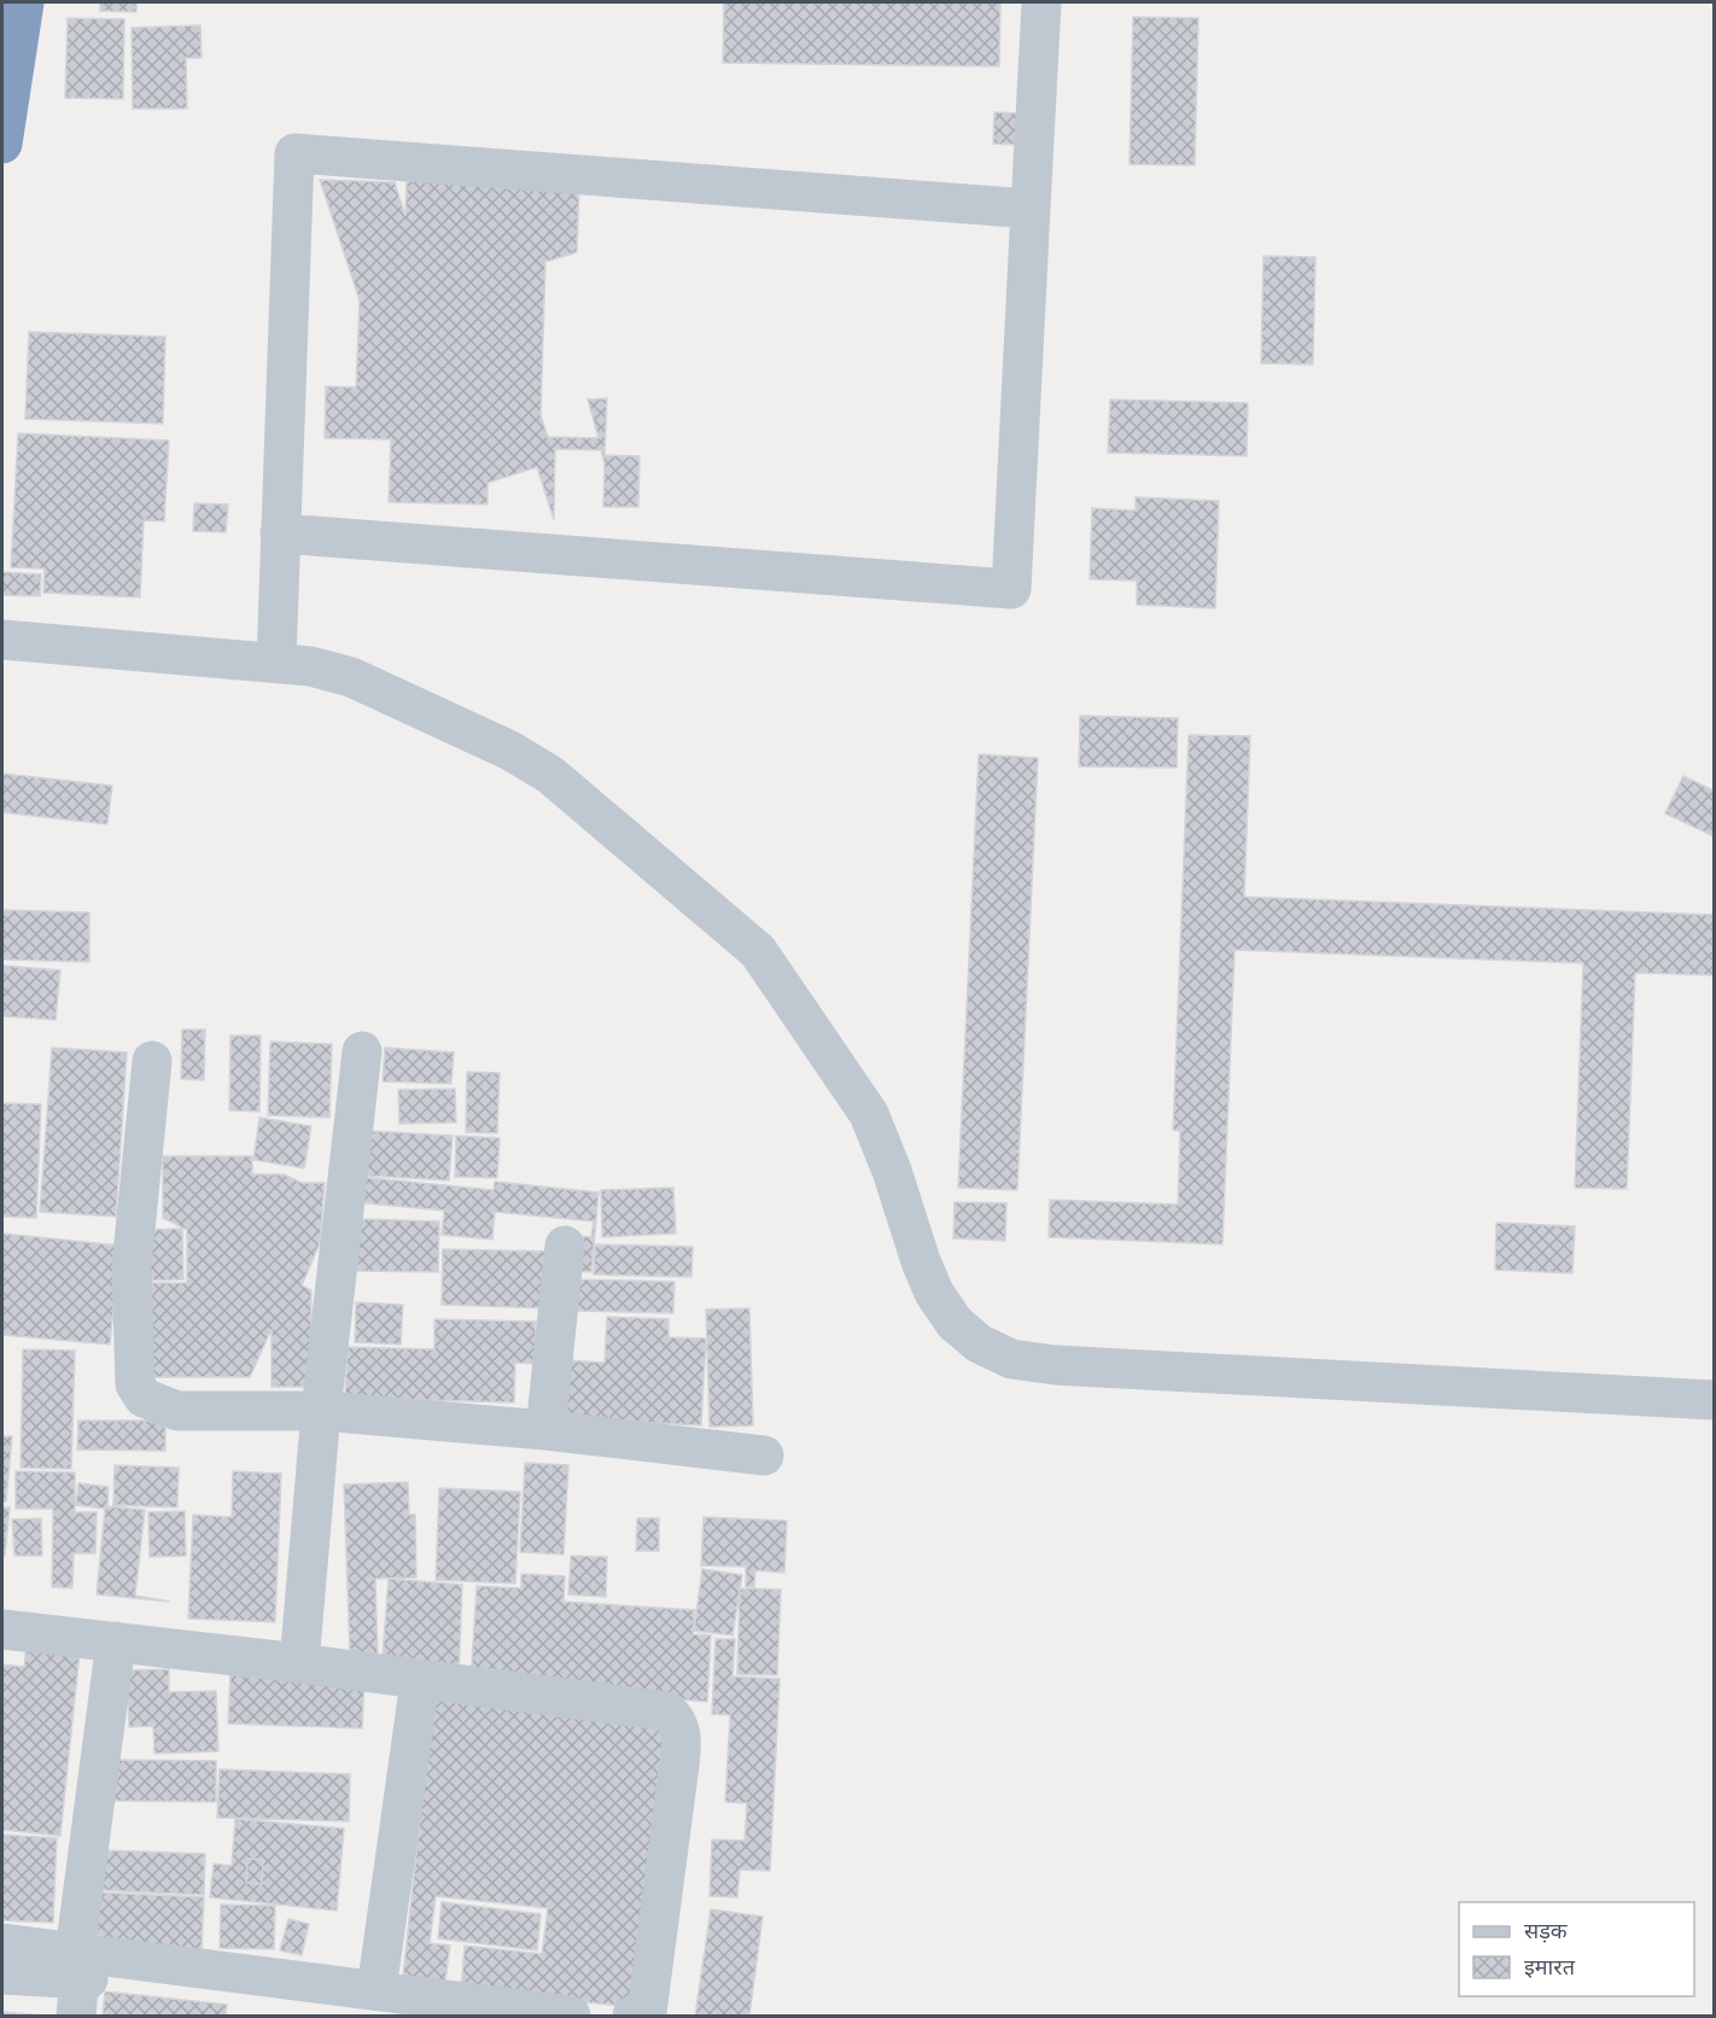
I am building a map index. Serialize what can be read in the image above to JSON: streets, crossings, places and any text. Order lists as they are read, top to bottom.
{
  "legend": ["सड़क", "इमारत"]
}
